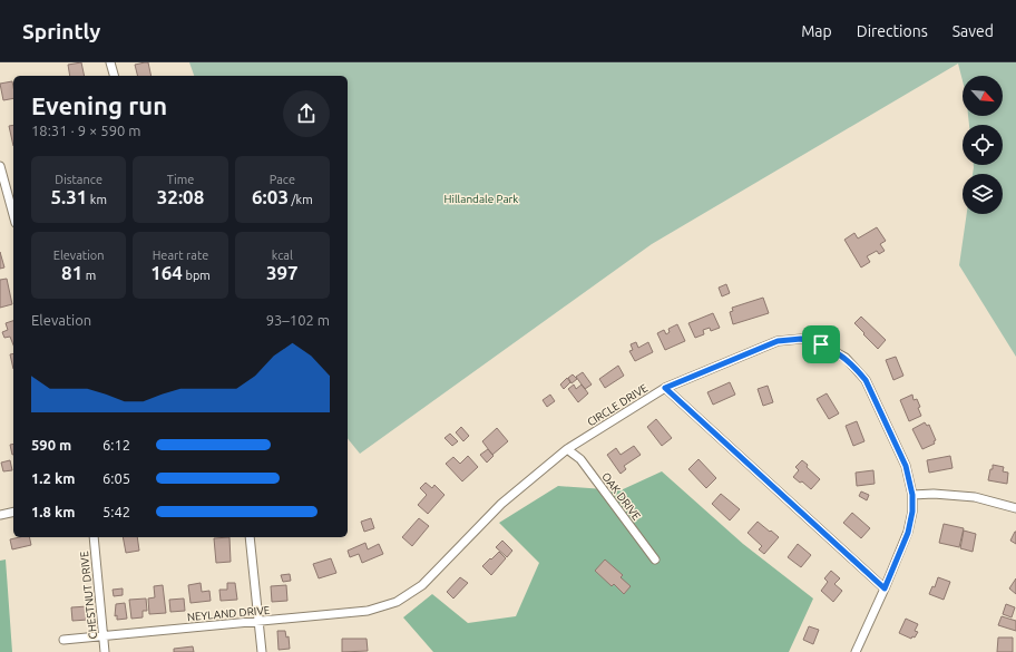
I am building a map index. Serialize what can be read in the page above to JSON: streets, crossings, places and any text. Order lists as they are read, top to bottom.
{
  "streets": {
    "street": [
      "CIRCLE DRIVE",
      "OAK DRIVE",
      "CHESTNUT DRIVE",
      "NEYLAND DRIVE"
    ]
  },
  "crossings": [
    ["CIRCLE DRIVE", "OAK DRIVE"],
    ["CIRCLE DRIVE", "NEYLAND DRIVE"],
    ["CHESTNUT DRIVE", "NEYLAND DRIVE"]
  ],
  "parks": ["Hillandale Park"],
  "north": "bottom right",
  "page": {
    "header": "Sprintly",
    "nav": ["Map", "Directions", "Saved"],
    "heading": ["Evening run", "18:31 · 9 × 590 m"],
    "stats": [
      ["Distance", "5.31 km"],
      ["Time", "32:08"],
      ["Pace", "6:03 /km"],
      ["Elevation", "81 m"],
      ["Heart rate", "164 bpm"],
      ["kcal", "397"]
    ],
    "chart": ["Elevation", "93–102 m"],
    "list": [
      {
        "name": "590 m",
        "note": "6:12"
      },
      {
        "name": "1.2 km",
        "note": "6:05"
      },
      {
        "name": "1.8 km",
        "note": "5:42"
      }
    ]
  }
}
